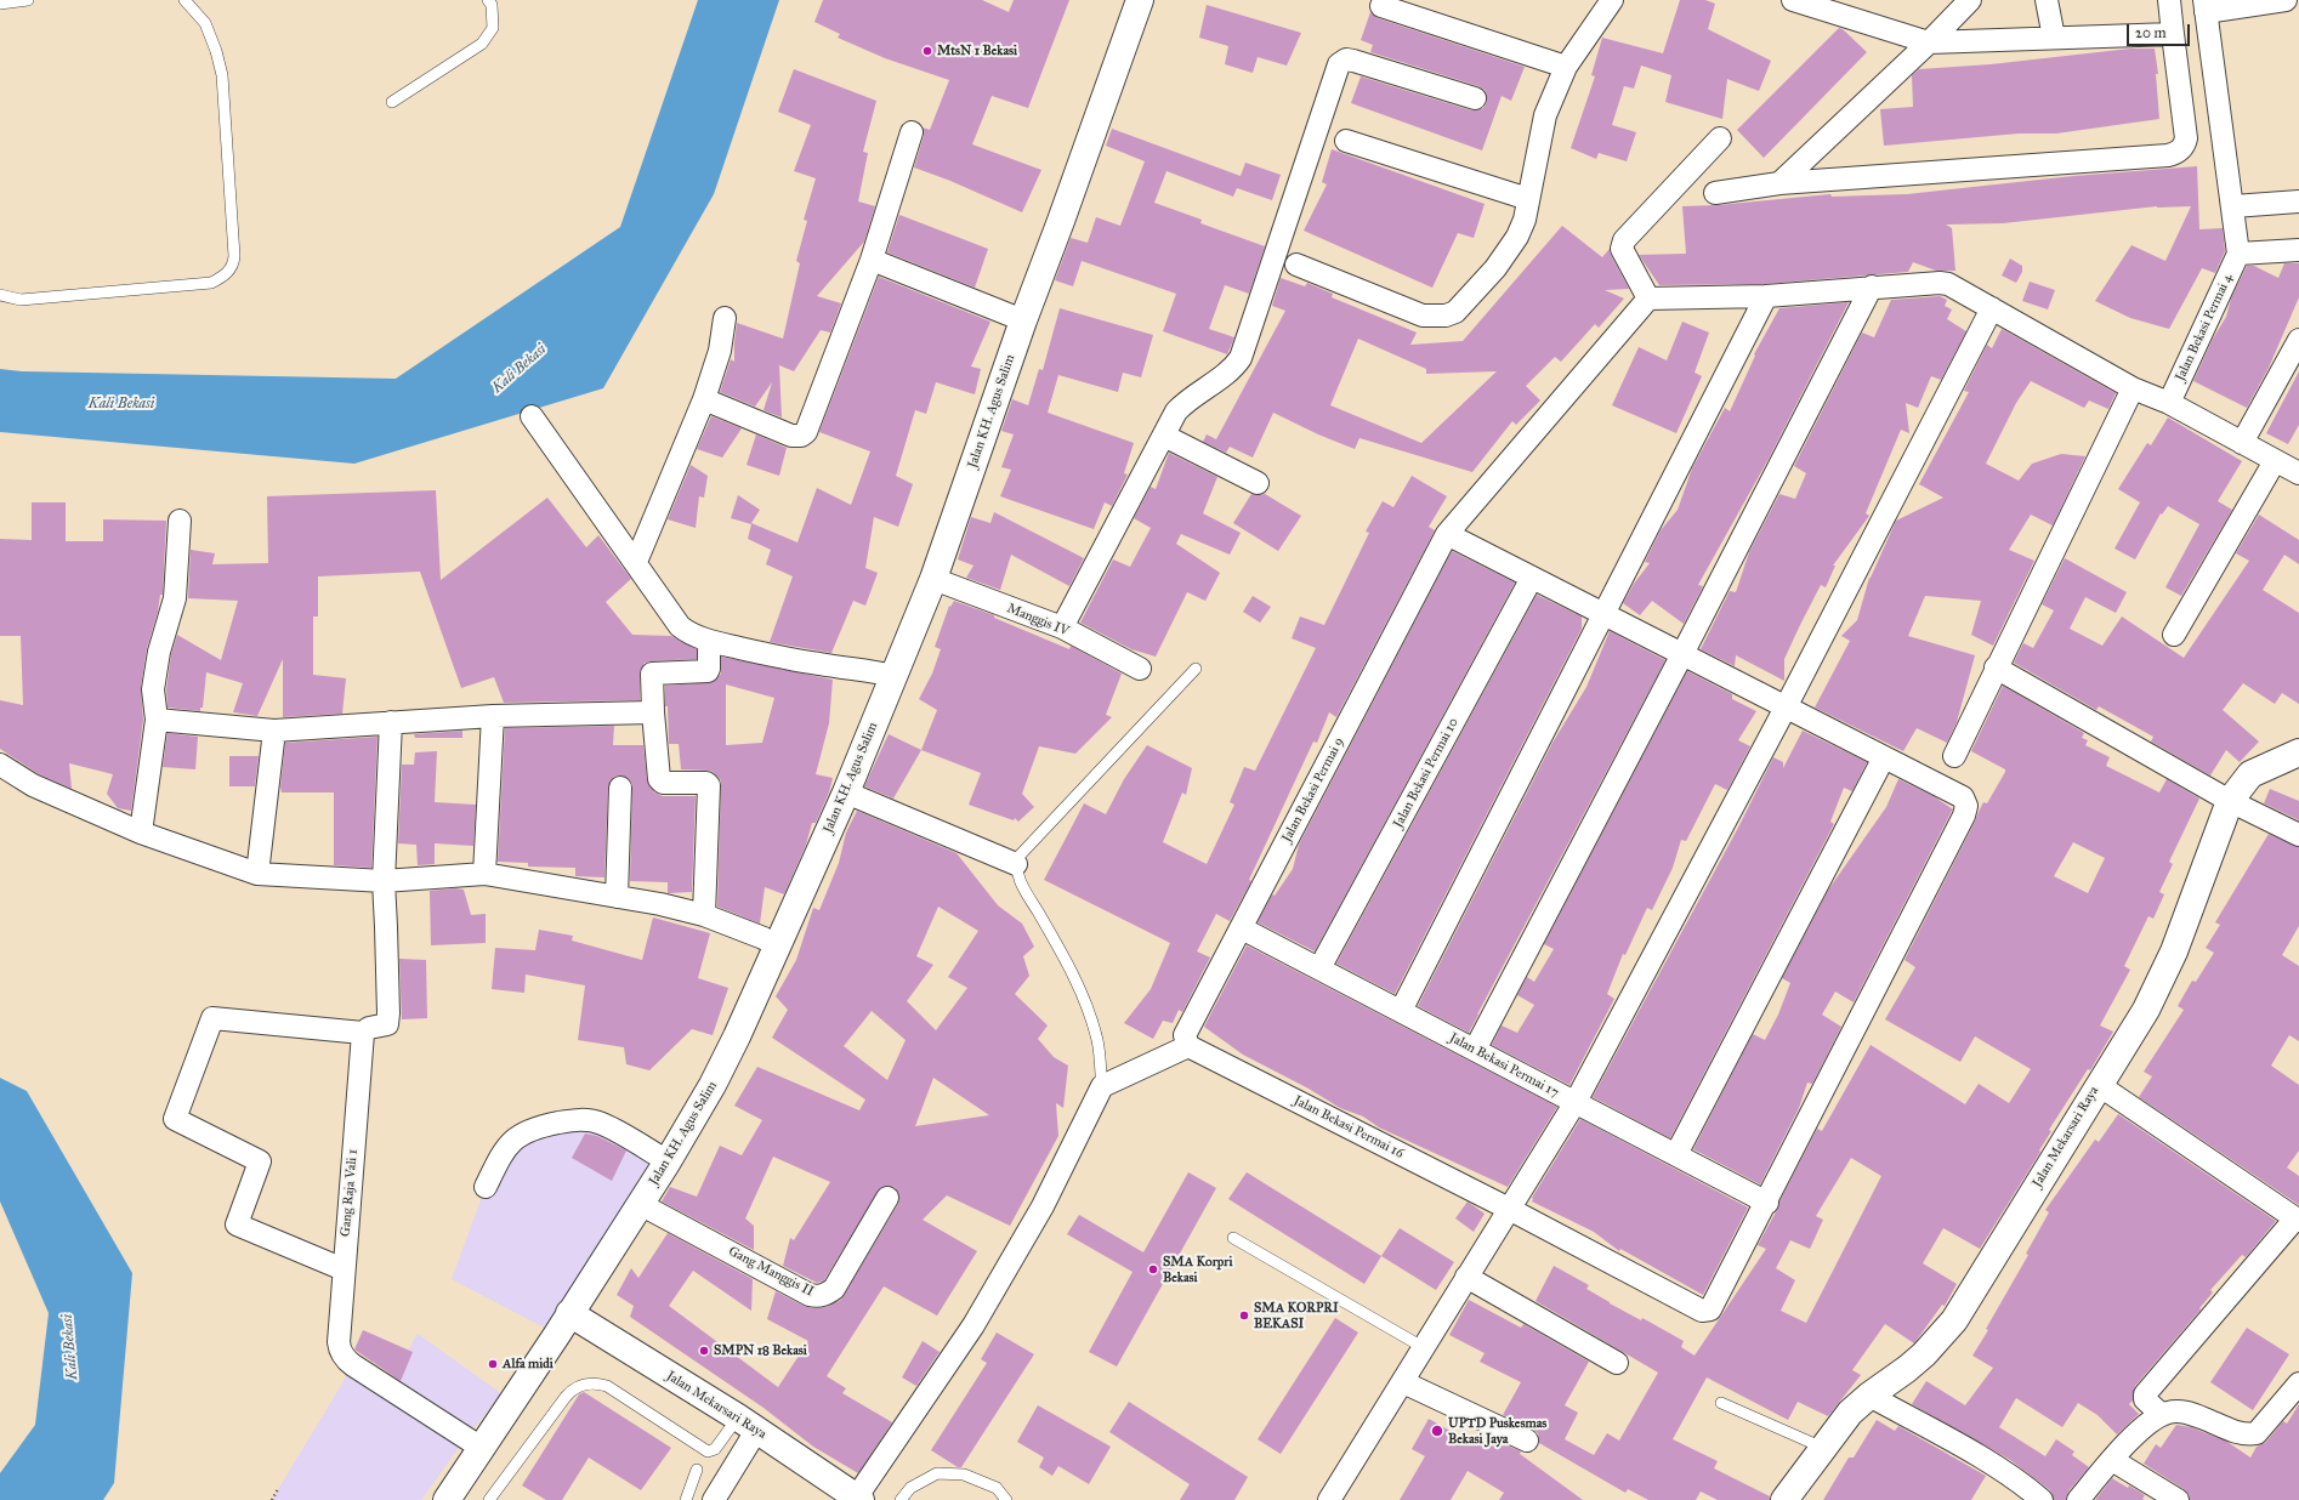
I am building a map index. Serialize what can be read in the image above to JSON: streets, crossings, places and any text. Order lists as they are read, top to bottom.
{
  "streets": {
    "street": [
      "Jalan Bekasi Permai 4",
      "Jalan KH. Agus Salim",
      "Manggis IV",
      "Jalan Bekasi Permai 10",
      "Jalan Bekasi Permai 9",
      "Jalan Bekasi Permai 17",
      "Jalan Bekasi Permai 16",
      "Jalan Mekarsari Raya",
      "Gang Raja Vali 1",
      "Gang Manggis II"
    ]
  },
  "crossings": [
    ["Jalan KH. Agus Salim", "Manggis IV"],
    ["Jalan KH. Agus Salim", "Jalan Mekarsari Raya"],
    ["Jalan KH. Agus Salim", "Gang Raja Vali 1"],
    ["Jalan KH. Agus Salim", "Gang Manggis II"],
    ["Jalan Bekasi Permai 10", "Jalan Bekasi Permai 17"],
    ["Jalan Bekasi Permai 9", "Jalan Bekasi Permai 17"],
    ["Jalan Bekasi Permai 9", "Jalan Bekasi Permai 16"],
    ["Jalan Bekasi Permai 17", "Jalan Bekasi Permai 16"]
  ],
  "water": ["Kali Bekasi"],
  "places": [
    "MtsN 1 Bekasi",
    "SMA Korpri Bekasi",
    "SMA KORPRI BEKASI",
    "SMPN 18 Bekasi",
    "Alfa midi",
    "UPTD Puskesmas Bekasi Jaya"
  ],
  "scale_bar": "20 m"
}
